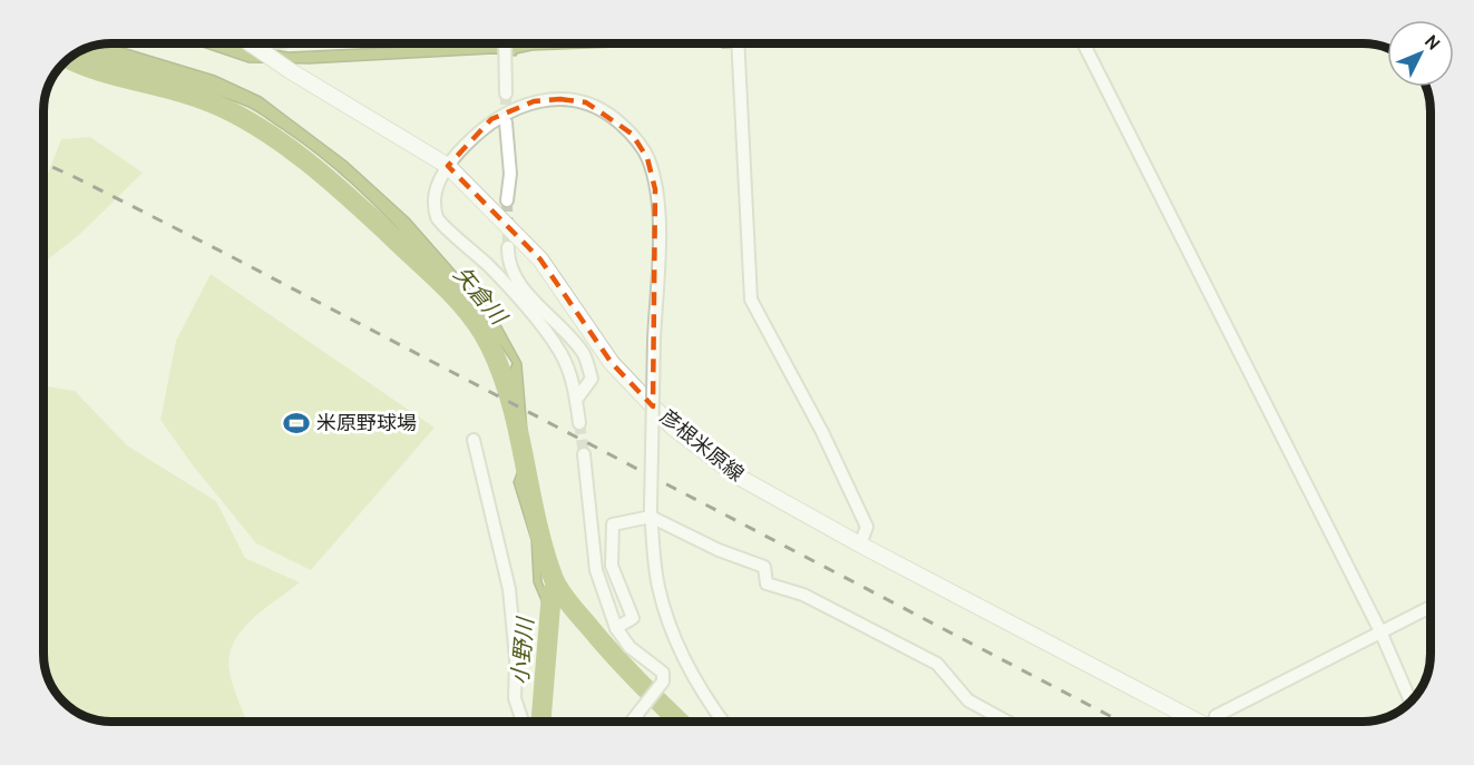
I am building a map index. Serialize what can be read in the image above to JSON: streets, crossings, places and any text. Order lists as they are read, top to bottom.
{
  "streets": {
    "main road": ["彦根米原線"]
  },
  "water": ["矢倉川", "小野川"],
  "places": {
    "sports": ["米原野球場"]
  },
  "north": "top right"
}
